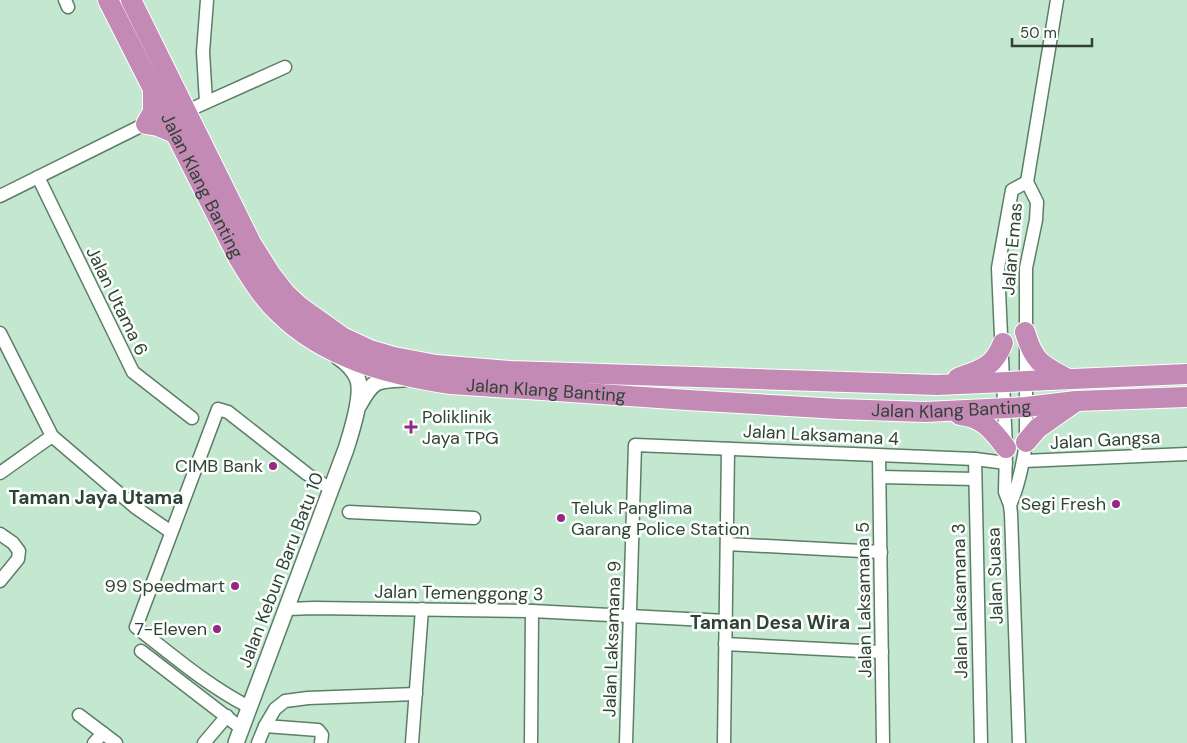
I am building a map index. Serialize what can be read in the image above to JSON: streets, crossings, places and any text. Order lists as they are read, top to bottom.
{
  "streets": {
    "highway": ["Jalan Klang Banting"],
    "street": [
      "Jalan Emas",
      "Jalan Utama 6",
      "Jalan Laksamana 4",
      "Jalan Gangsa",
      "Jalan Kebun Baru Batu 10",
      "Jalan Suasa",
      "Jalan Temenggong 3",
      "Jalan Laksamana 5",
      "Jalan Laksamana 3",
      "Jalan Laksamana 9"
    ]
  },
  "crossings": [
    ["Jalan Klang Banting", "Jalan Emas"],
    ["Jalan Klang Banting", "Jalan Suasa"],
    ["Jalan Emas", "Jalan Gangsa"],
    ["Jalan Emas", "Jalan Suasa"],
    ["Jalan Laksamana 4", "Jalan Suasa"],
    ["Jalan Laksamana 4", "Jalan Laksamana 5"],
    ["Jalan Laksamana 4", "Jalan Laksamana 3"],
    ["Jalan Laksamana 4", "Jalan Laksamana 9"],
    ["Jalan Kebun Baru Batu 10", "Jalan Temenggong 3"],
    ["Jalan Temenggong 3", "Jalan Laksamana 9"]
  ],
  "districts": ["Taman Jaya Utama", "Taman Desa Wira"],
  "places": {
    "health": ["Poliklinik Jaya TPG"],
    "other": [
      "CIMB Bank",
      "Segi Fresh",
      "Teluk Panglima Garang Police Station",
      "99 Speedmart",
      "7-Eleven"
    ]
  },
  "scale_bar": "50 m"
}
